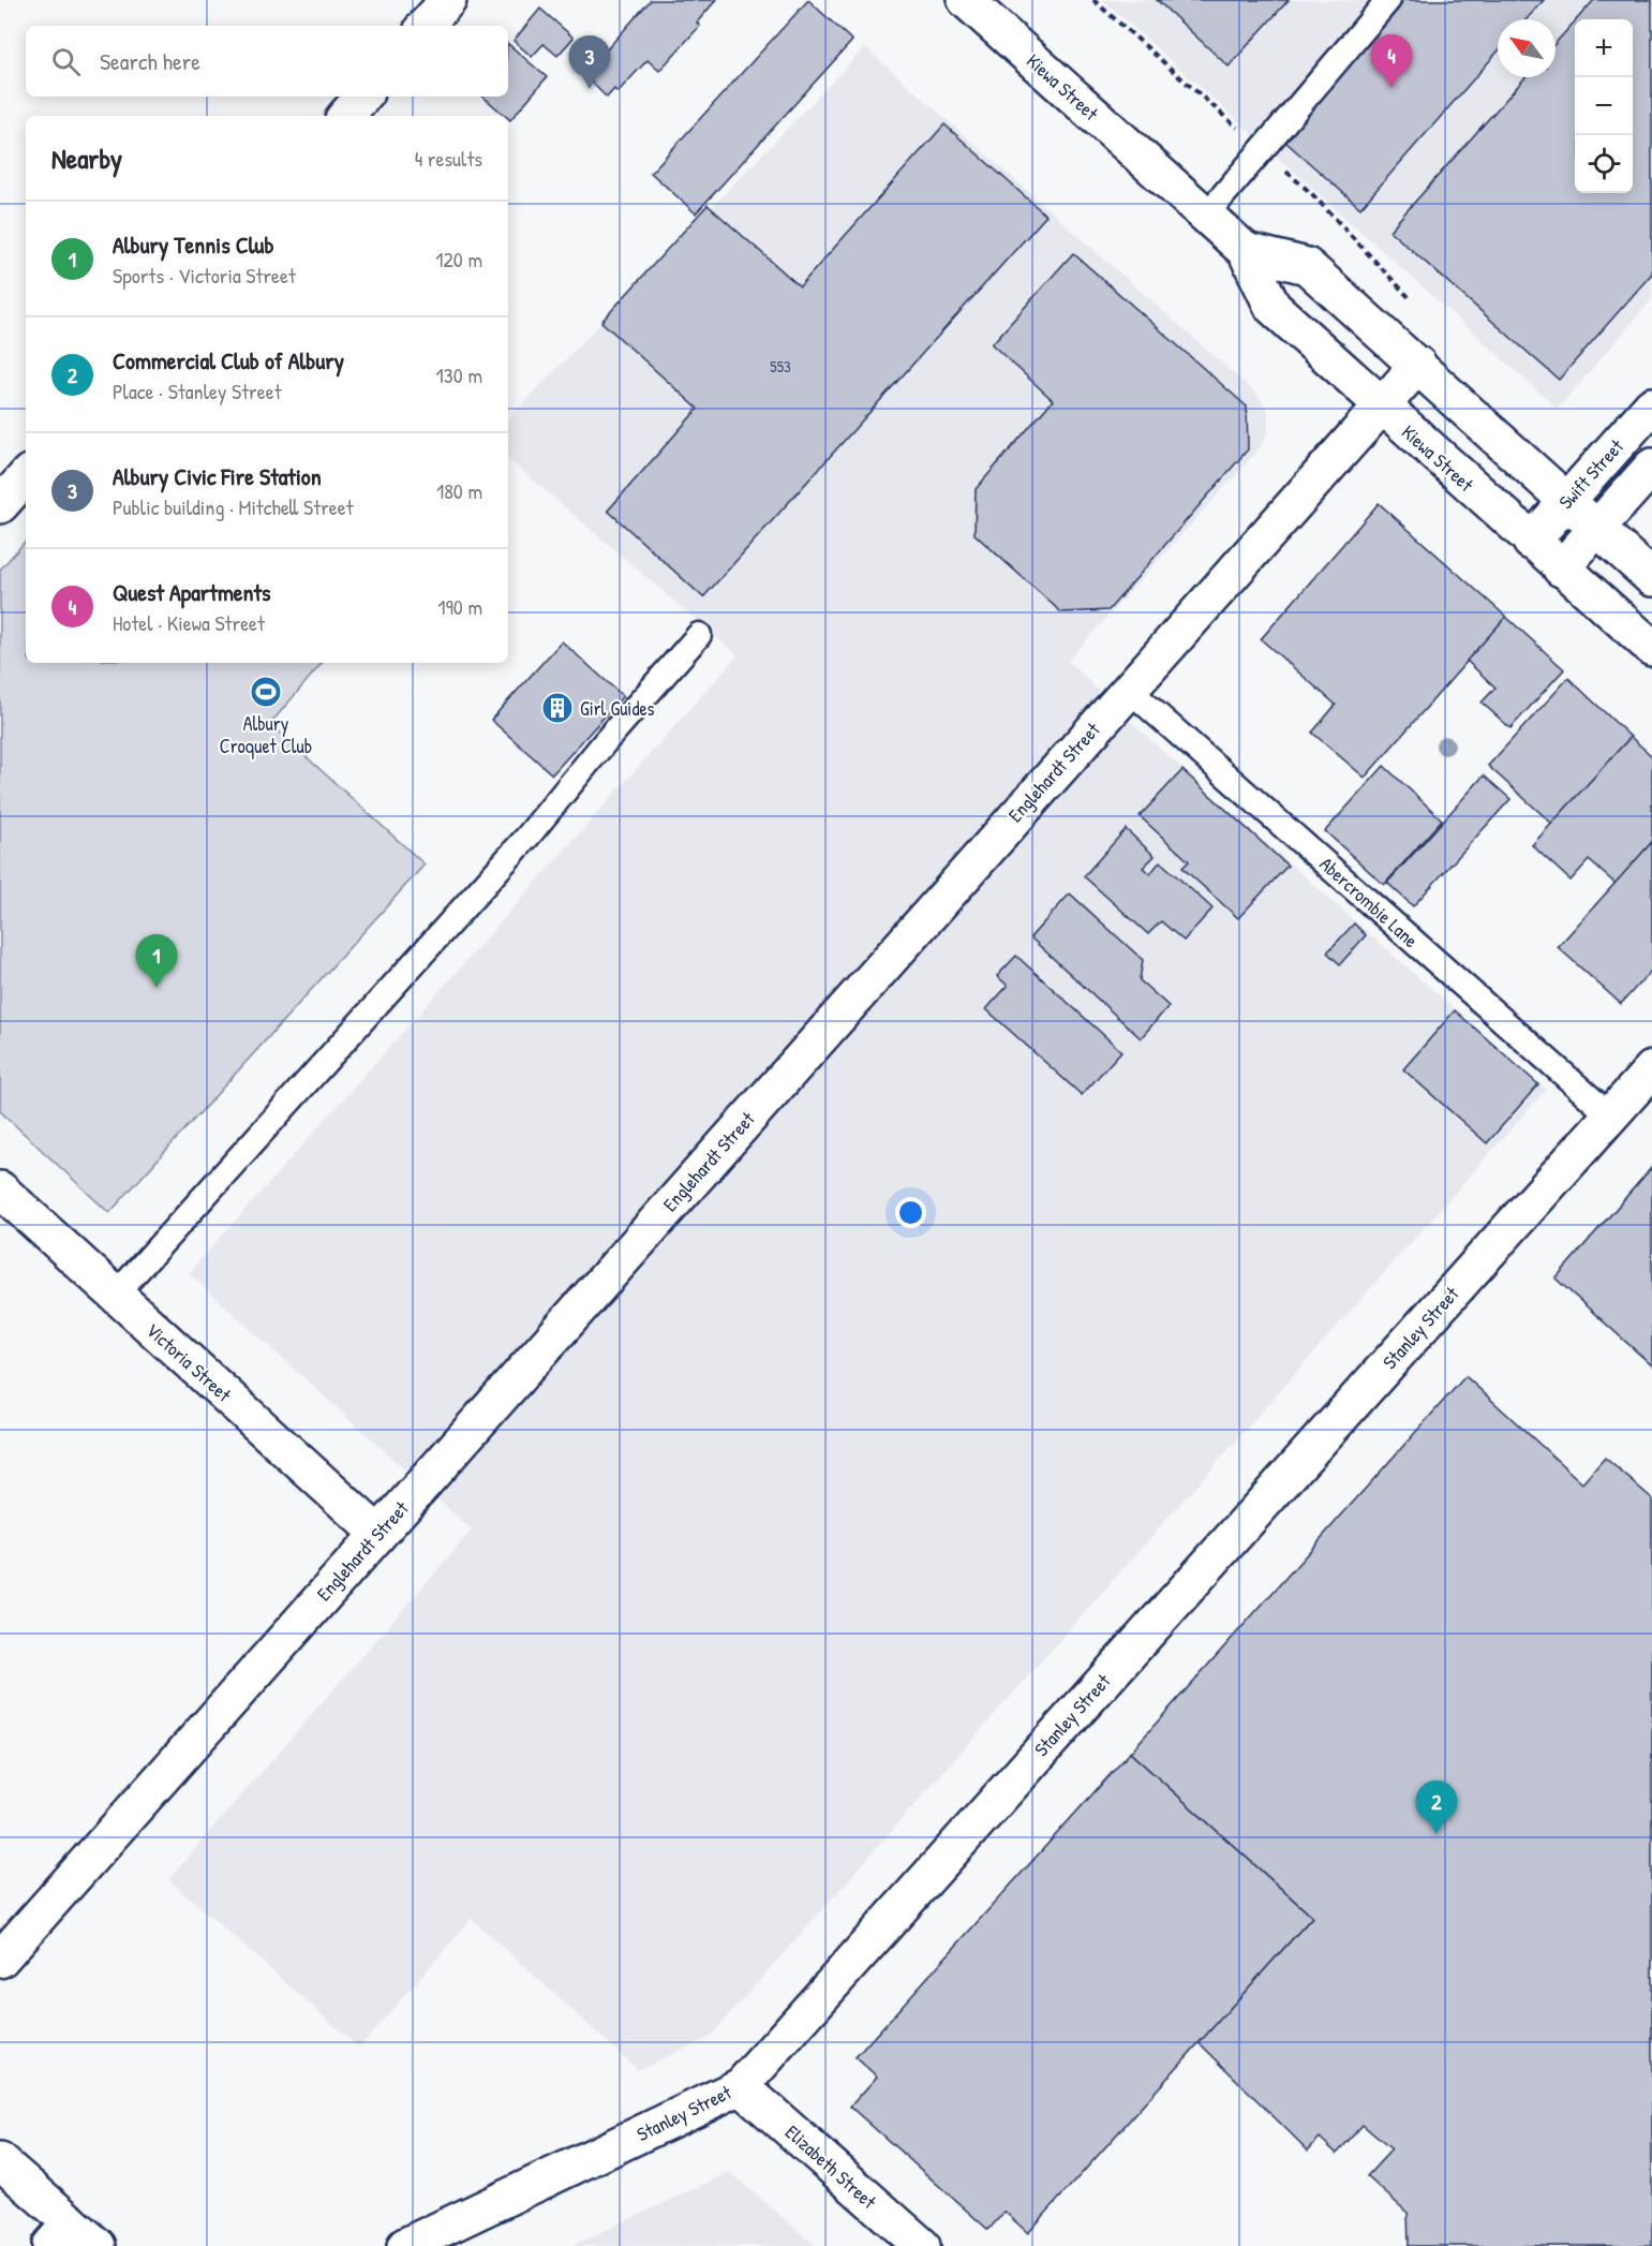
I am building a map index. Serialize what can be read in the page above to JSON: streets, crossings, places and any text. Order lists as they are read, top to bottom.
{
  "streets": {
    "street": [
      "Kiewa Street",
      "Swift Street",
      "Englehardt Street",
      "Stanley Street",
      "Victoria Street",
      "Elizabeth Street"
    ],
    "lane": ["Abercrombie Lane"]
  },
  "crossings": [
    ["Kiewa Street", "Swift Street"],
    ["Kiewa Street", "Englehardt Street"],
    ["Englehardt Street", "Abercrombie Lane"],
    ["Englehardt Street", "Victoria Street"],
    ["Abercrombie Lane", "Stanley Street"],
    ["Stanley Street", "Elizabeth Street"]
  ],
  "places": {
    "sports": ["Albury Croquet Club"],
    "building": ["Girl Guides"]
  },
  "house_numbers": ["553"],
  "north": "top left",
  "page": {
    "map_buttons": ["+", "−"],
    "search": "Search here",
    "pins": [
      "4",
      "3",
      "1",
      "2"
    ],
    "heading": ["Nearby", "4 results"],
    "list": [
      {
        "mark": "1",
        "name": "Albury Tennis Club",
        "note": "Sports · Victoria Street",
        "value": "120 m"
      },
      {
        "mark": "2",
        "name": "Commercial Club of Albury",
        "note": "Place · Stanley Street",
        "value": "130 m"
      },
      {
        "mark": "3",
        "name": "Albury Civic Fire Station",
        "note": "Public building · Mitchell Street",
        "value": "180 m"
      },
      {
        "mark": "4",
        "name": "Quest Apartments",
        "note": "Hotel · Kiewa Street",
        "value": "190 m"
      }
    ]
  }
}
